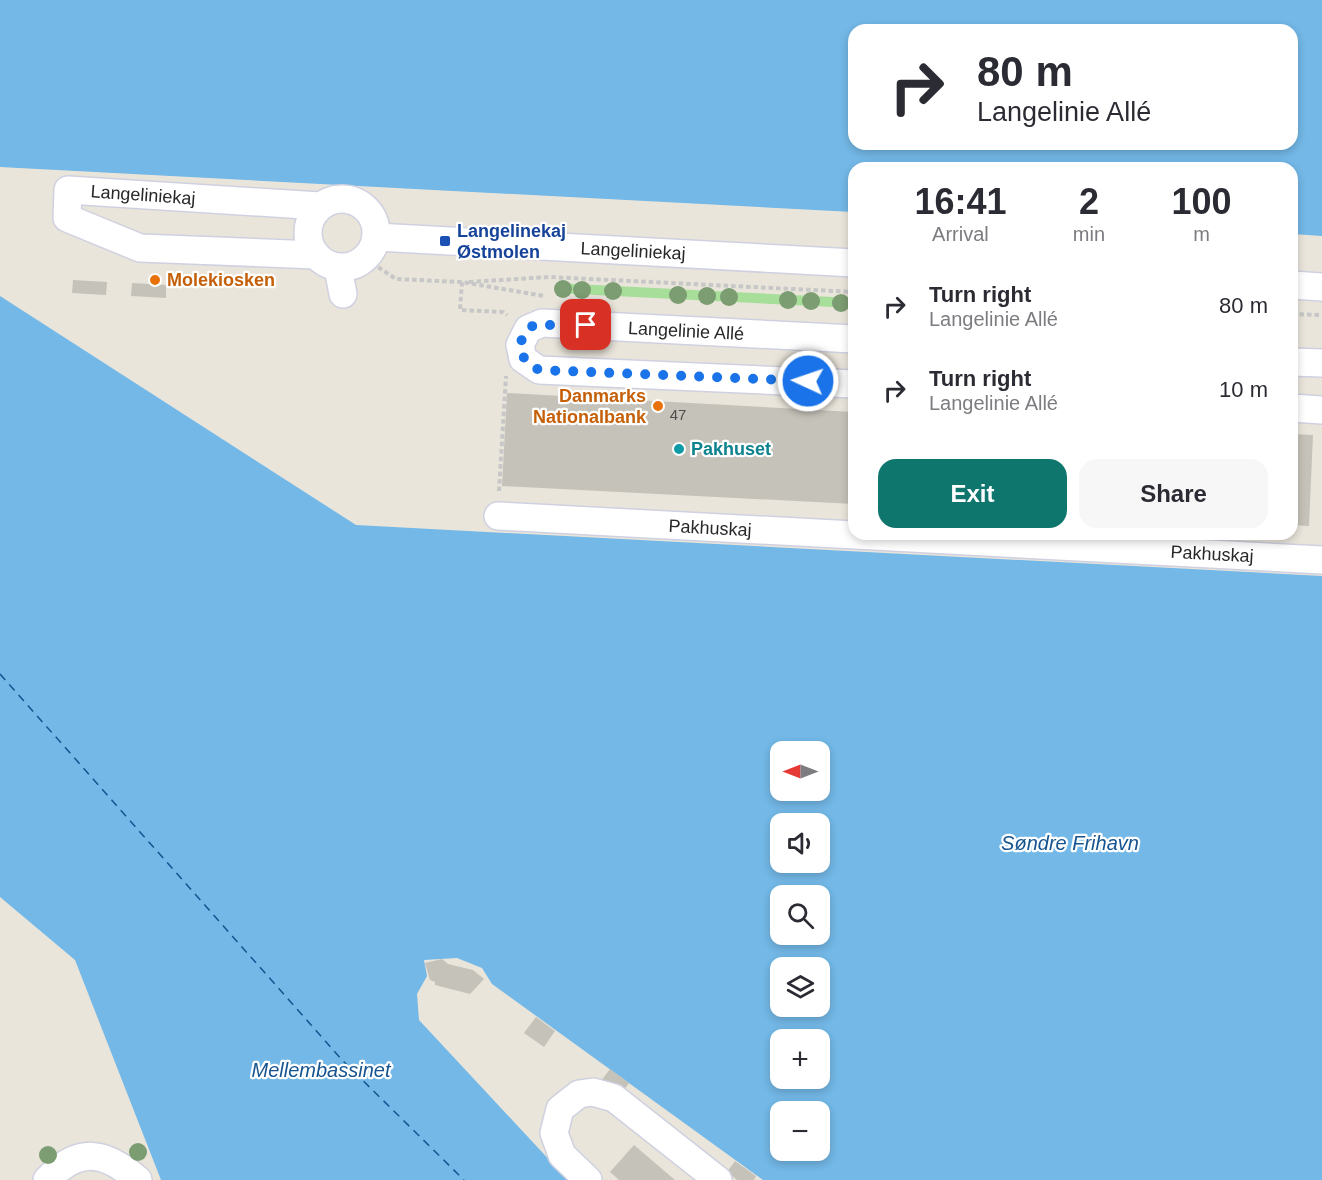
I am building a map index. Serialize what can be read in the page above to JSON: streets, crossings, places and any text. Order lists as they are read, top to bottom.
{
  "streets": {
    "street": ["Langeliniekaj", "Langelinie Allé", "Pakhuskaj"]
  },
  "water": ["Søndre Frihavn", "Mellembassinet"],
  "places": {
    "transit": ["Langelinekaj Østmolen"],
    "other": ["Molekiosken", "Danmarks Nationalbank", "Pakhuset"]
  },
  "house_numbers": ["47"],
  "north": "left",
  "page": {
    "turn": ["80 m", "Langelinie Allé"],
    "eta": [
      "16:41",
      "Arrival",
      "2",
      "min",
      "100",
      "m"
    ],
    "list": [
      {
        "name": "Turn right",
        "note": "Langelinie Allé",
        "value": "80 m"
      },
      {
        "name": "Turn right",
        "note": "Langelinie Allé",
        "value": "10 m"
      }
    ],
    "buttons": ["Exit", "Share"],
    "map_buttons": ["+", "−"]
  }
}
